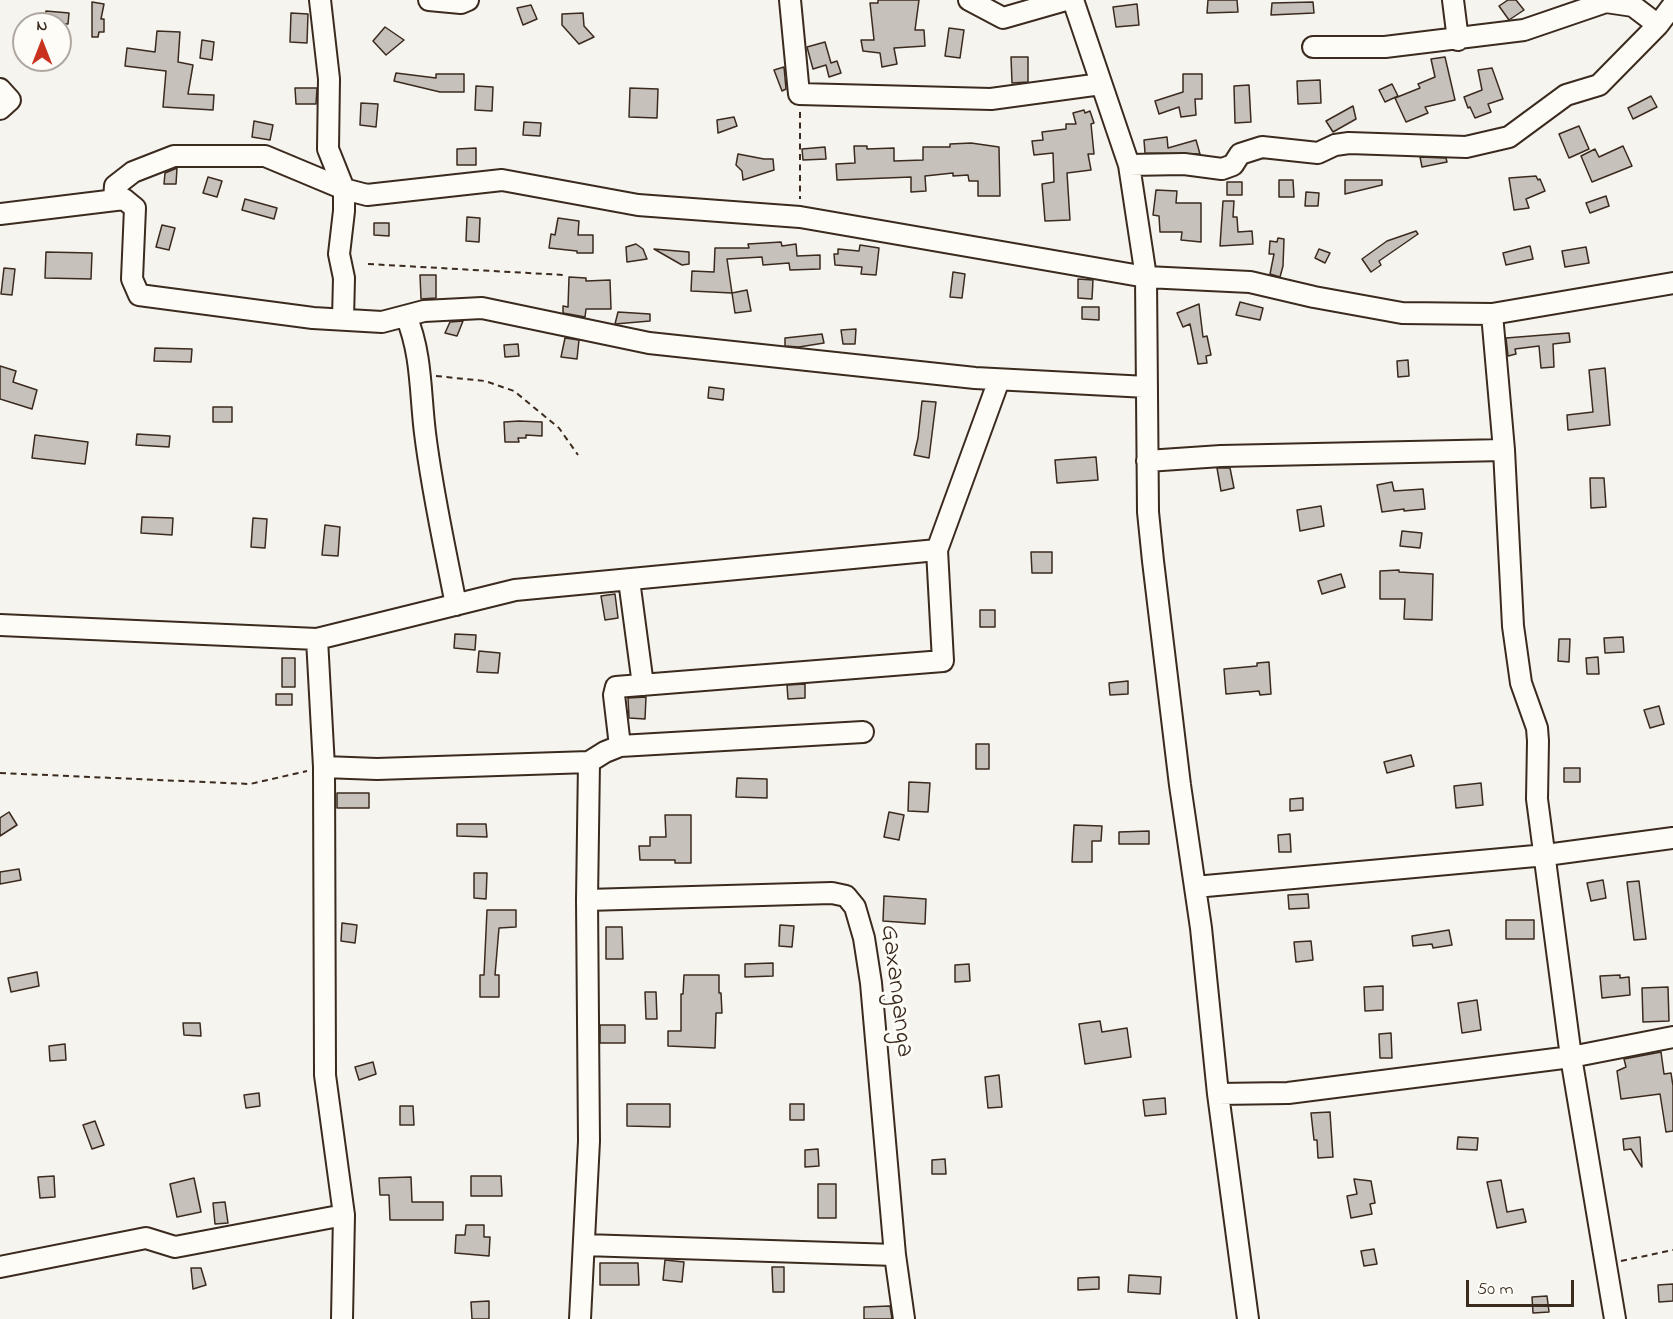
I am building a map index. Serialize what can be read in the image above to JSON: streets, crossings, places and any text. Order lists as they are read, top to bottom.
{
  "streets": {
    "street": ["Gaxanganga"]
  },
  "scale_bar": "50 m",
  "north": "top"
}
